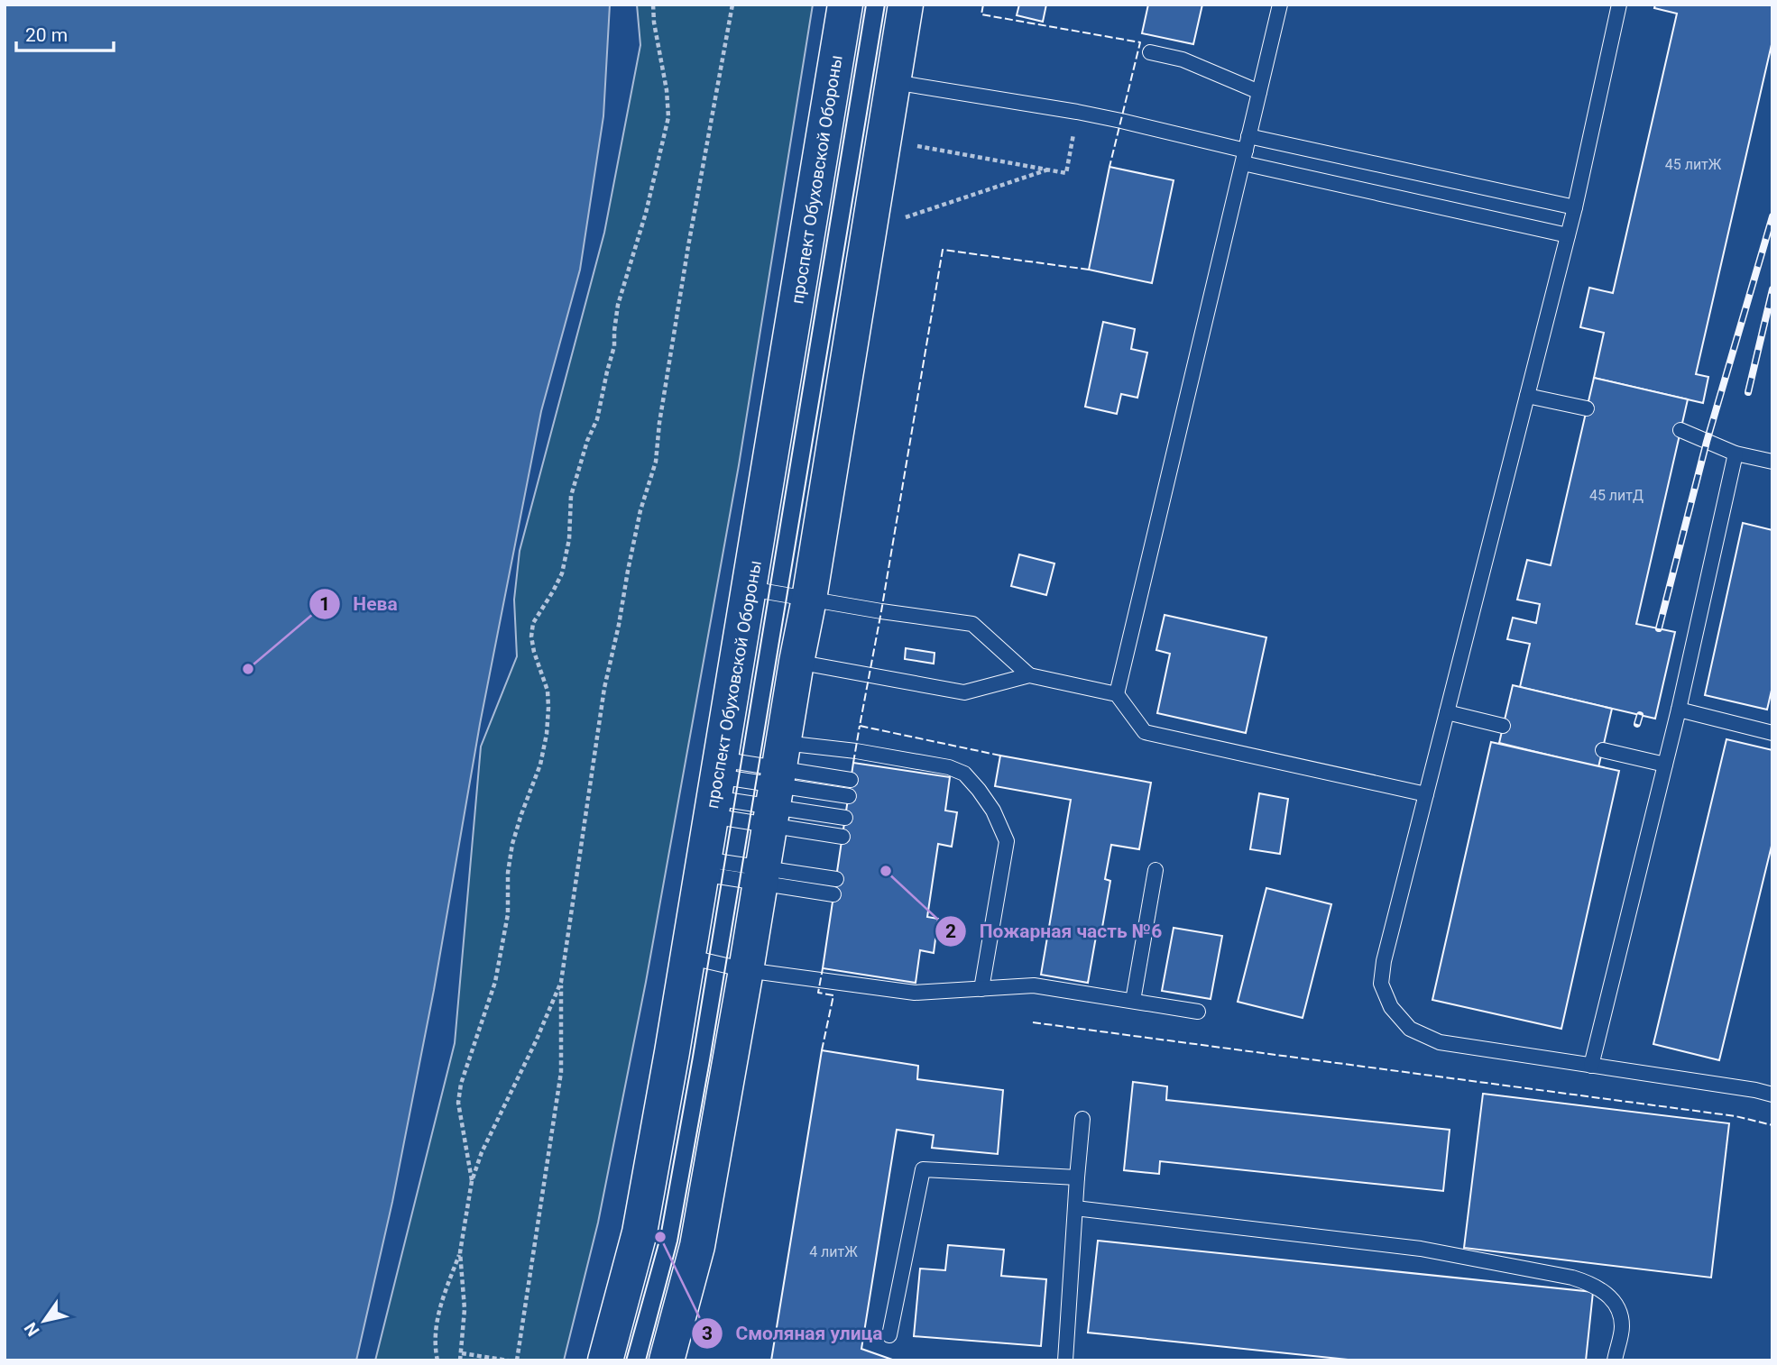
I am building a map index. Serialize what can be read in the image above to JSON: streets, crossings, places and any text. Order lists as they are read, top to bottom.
{
  "streets": {
    "main road": ["проспект Обуховской Обороны"]
  },
  "places": ["Нева", "Пожарная часть №6", "Смоляная улица"],
  "house_numbers": ["45 литЖ", "45 литД", "4 литЖ"],
  "scale_bar": "20 m",
  "north": "bottom left"
}
